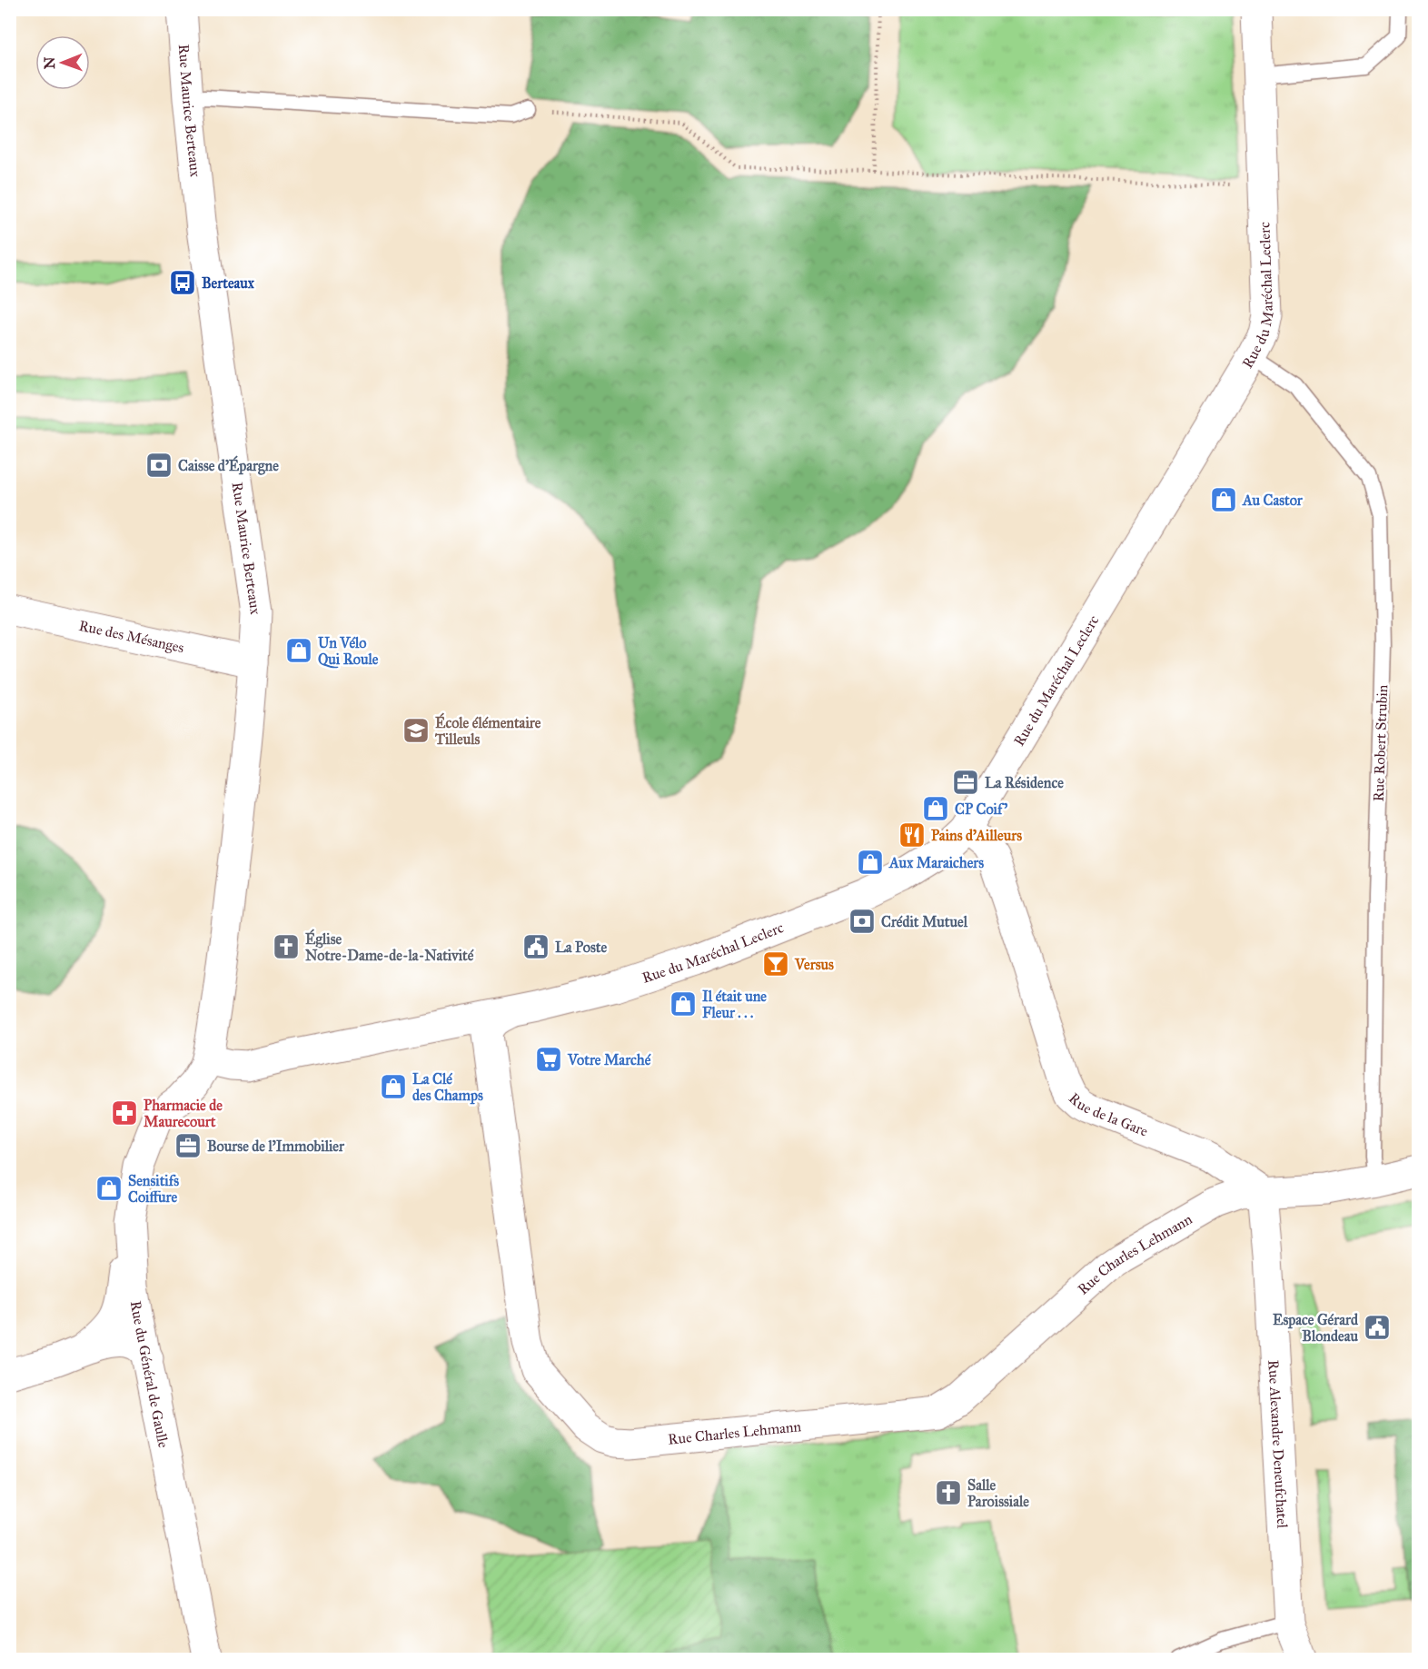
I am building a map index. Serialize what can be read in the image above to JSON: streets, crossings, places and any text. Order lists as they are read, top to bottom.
{
  "streets": {
    "street": [
      "Rue Maurice Berteaux",
      "Rue du Maréchal Leclerc",
      "Rue des Mésanges",
      "Rue de la Gare",
      "Rue Charles Lehmann",
      "Rue du Général de Gaulle",
      "Rue Alexandre Deneufchatel"
    ],
    "lane": ["Rue Robert Strubin"]
  },
  "crossings": [
    ["Rue Maurice Berteaux", "Rue du Maréchal Leclerc"],
    ["Rue Maurice Berteaux", "Rue des Mésanges"],
    ["Rue Maurice Berteaux", "Rue du Général de Gaulle"],
    ["Rue du Maréchal Leclerc", "Rue Robert Strubin"],
    ["Rue du Maréchal Leclerc", "Rue de la Gare"],
    ["Rue du Maréchal Leclerc", "Rue Charles Lehmann"],
    ["Rue du Maréchal Leclerc", "Rue du Général de Gaulle"],
    ["Rue de la Gare", "Rue Charles Lehmann"],
    ["Rue de la Gare", "Rue Alexandre Deneufchatel"],
    ["Rue Charles Lehmann", "Rue Alexandre Deneufchatel"]
  ],
  "places": {
    "bus stop": ["Berteaux"],
    "bank": ["Caisse d'Épargne", "Crédit Mutuel"],
    "shop": [
      "Au Castor",
      "Un Vélo Qui Roule",
      "CP Coif'",
      "Aux Maraichers",
      "Il était une Fleur . . .",
      "La Clé des Champs",
      "Sensitifs Coiffure"
    ],
    "school or university": ["École élémentaire Tilleuls"],
    "office": ["La Résidence", "Bourse de l'Immobilier"],
    "restaurant": ["Pains d'Ailleurs"],
    "church": ["Église Notre-Dame-de-la-Nativité", "Salle Paroissiale"],
    "public building": ["La Poste", "Espace Gérard Blondeau"],
    "bar": ["Versus"],
    "supermarket": ["Votre Marché"],
    "pharmacy": ["Pharmacie de Maurecourt"]
  },
  "north": "left"
}
